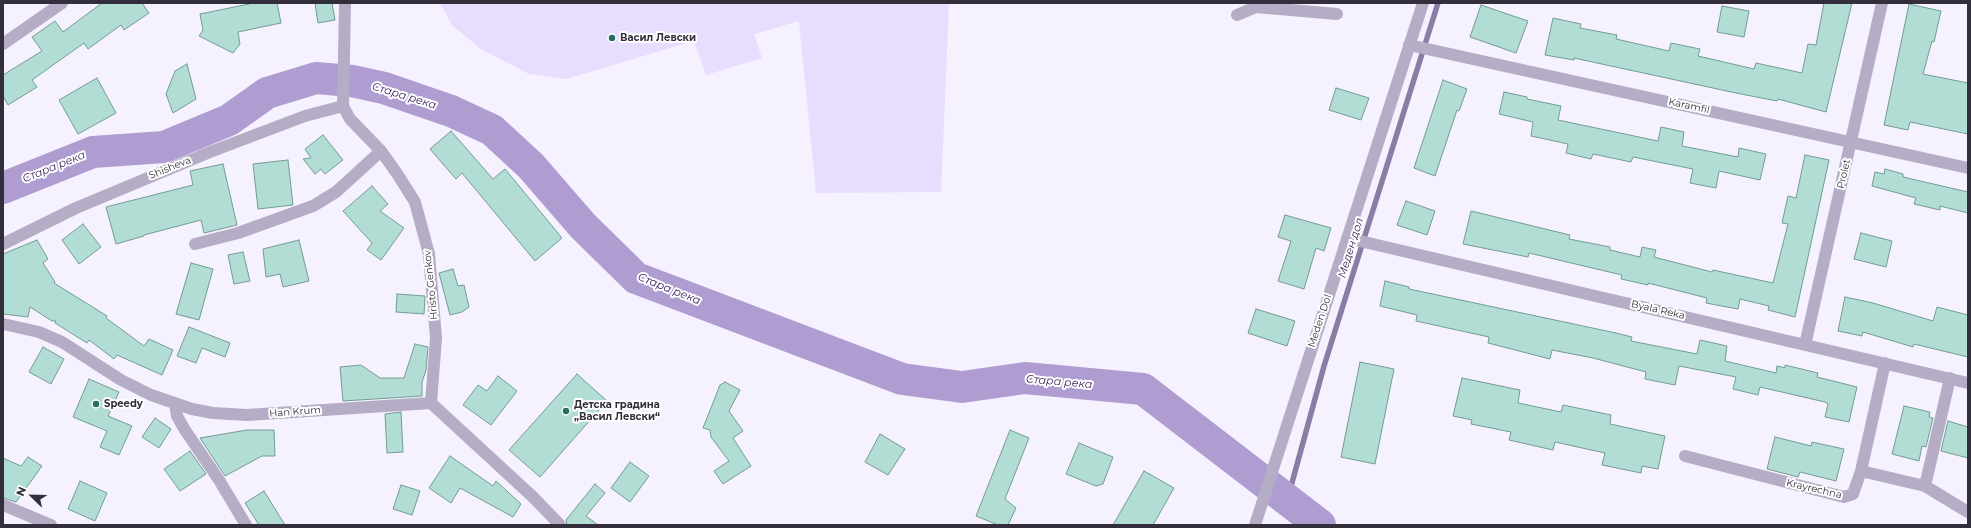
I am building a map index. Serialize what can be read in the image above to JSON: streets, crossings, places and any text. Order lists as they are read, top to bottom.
{
  "streets": {
    "street": [
      "Karamfil",
      "Shisheva",
      "Prolet",
      "Hristo Genkov",
      "Byala Reka",
      "Meden Dol",
      "Han Krum",
      "Krayrechna"
    ]
  },
  "crossings": [
    ["Karamfil", "Prolet"],
    ["Karamfil", "Meden Dol"],
    ["Shisheva", "Hristo Genkov"],
    ["Prolet", "Byala Reka"],
    ["Hristo Genkov", "Han Krum"],
    ["Byala Reka", "Meden Dol"]
  ],
  "water": ["Стара река", "Меден дол"],
  "places": ["Васил Левски", "Speedy", "Детска градина „Васил Левски“"],
  "north": "top left"
}
